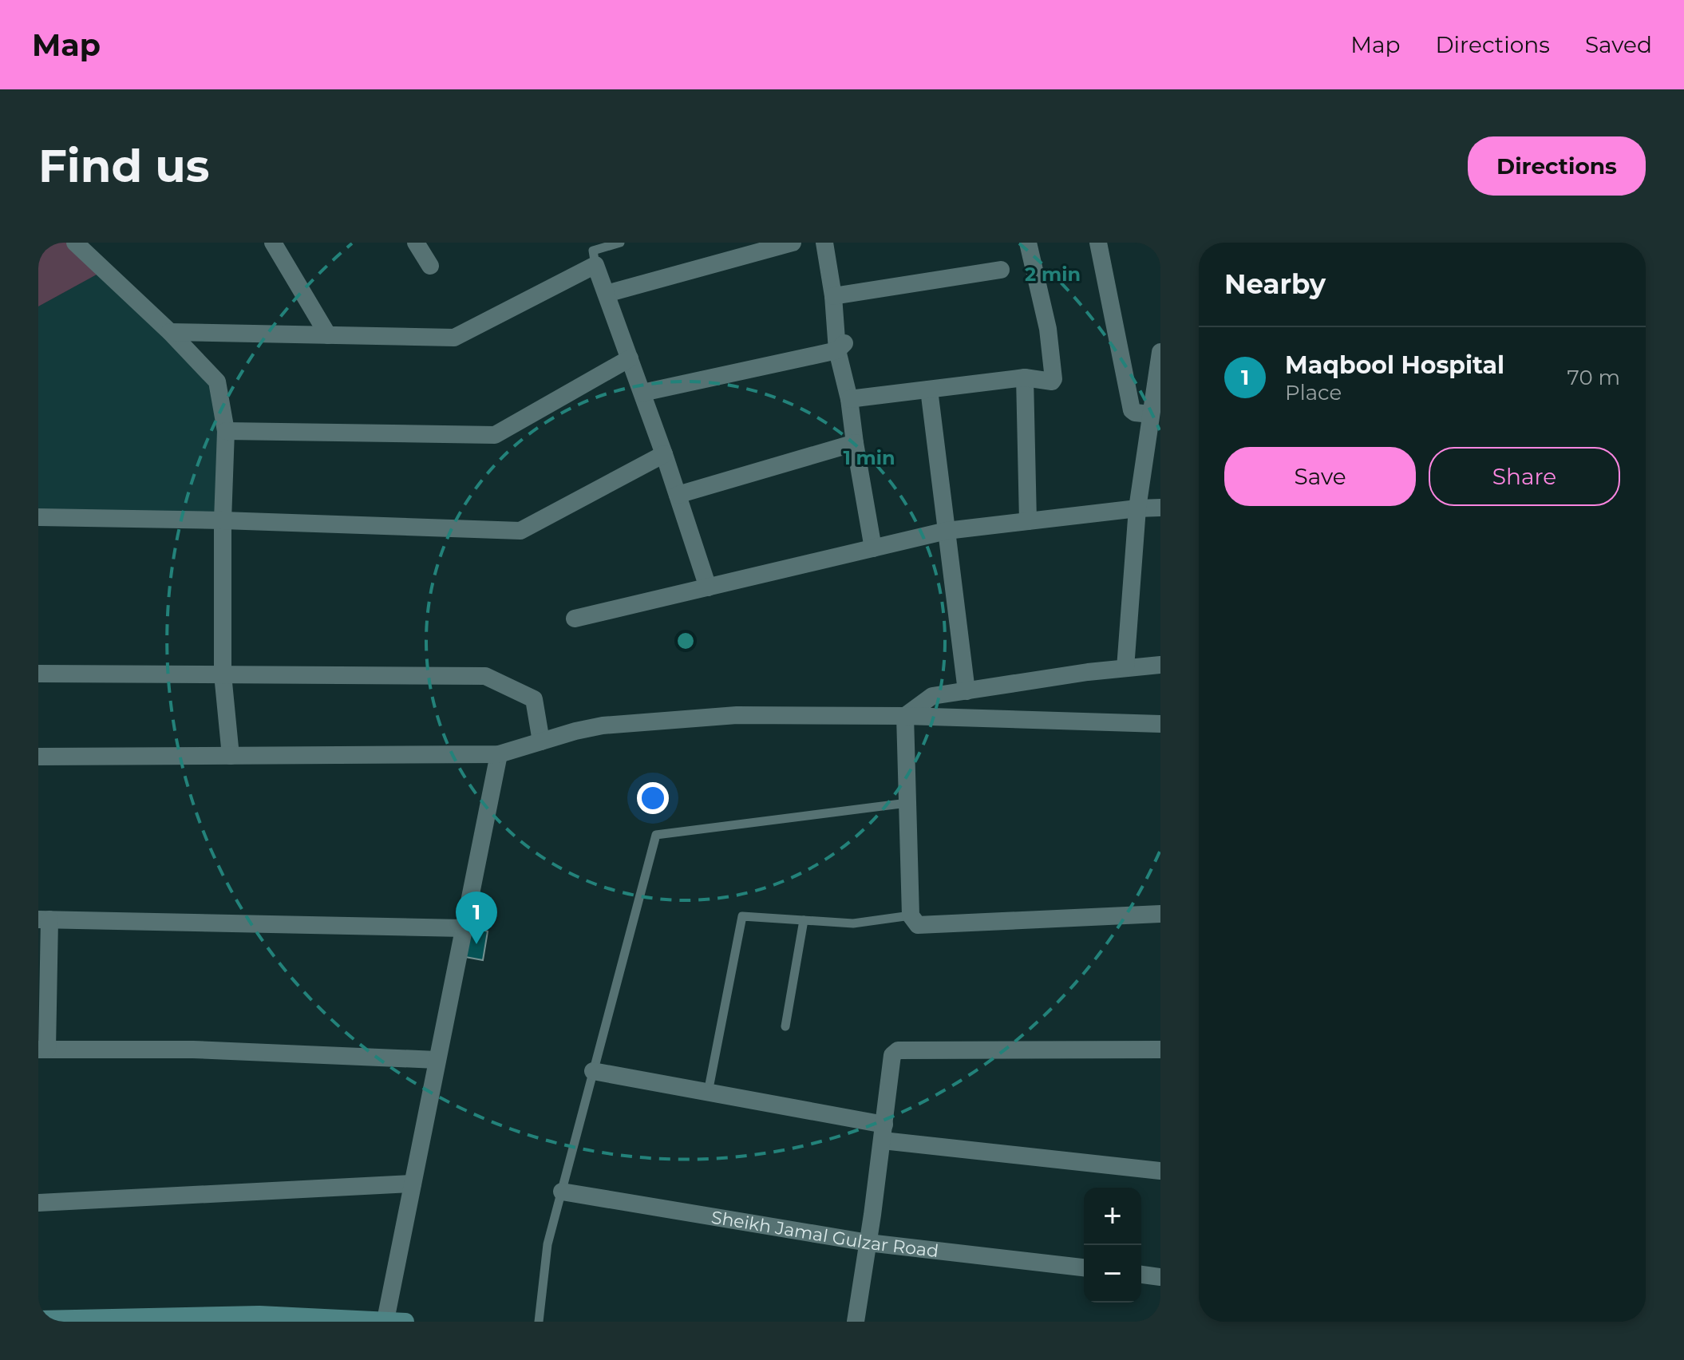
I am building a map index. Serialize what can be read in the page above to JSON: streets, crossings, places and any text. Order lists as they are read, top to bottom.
{
  "streets": {
    "street": ["Sheikh Jamal Gulzar Road"]
  },
  "page": {
    "header": "Map",
    "nav": ["Map", "Directions", "Saved"],
    "buttons": [
      "Directions",
      ["Save", "Share"]
    ],
    "title": "Find us",
    "heading": "Nearby",
    "list": [
      {
        "mark": "1",
        "name": "Maqbool Hospital",
        "note": "Place",
        "value": "70 m"
      }
    ],
    "pins": "1",
    "map_buttons": ["+", "−"]
  },
  "rings": ["2 min", "1 min"]
}
